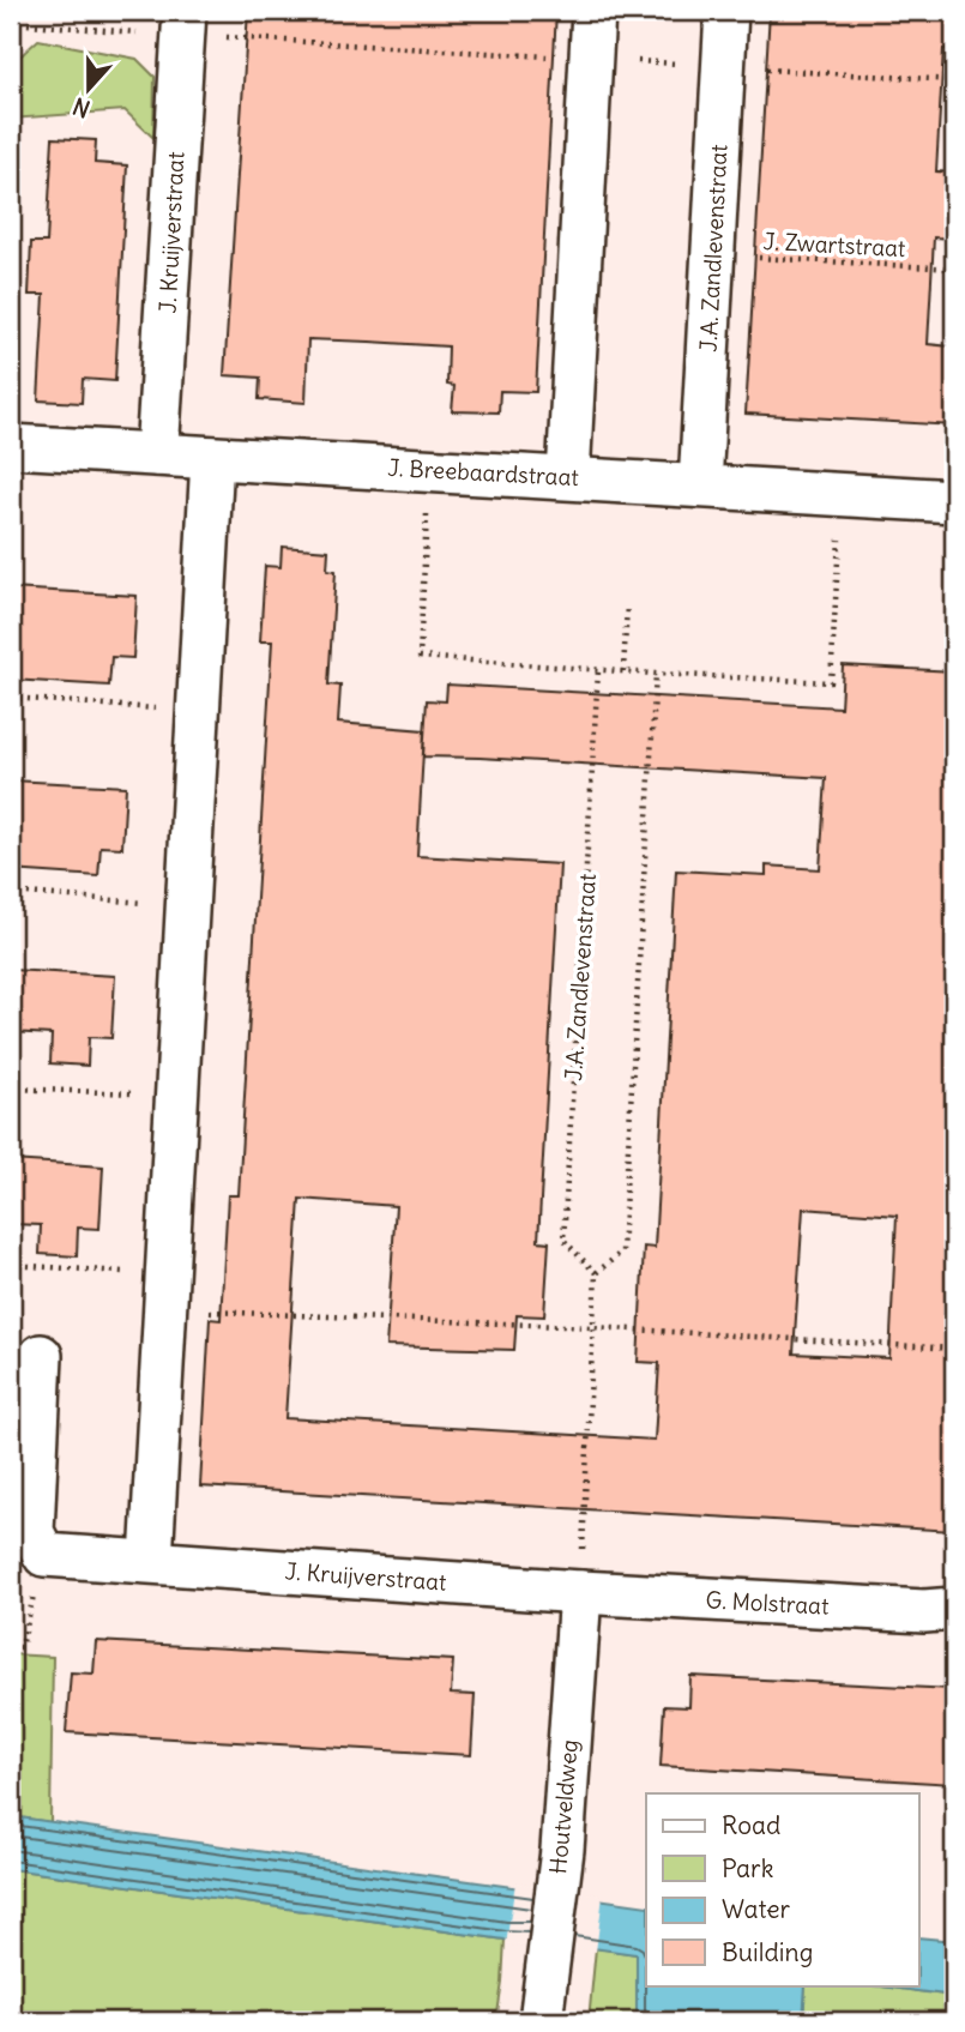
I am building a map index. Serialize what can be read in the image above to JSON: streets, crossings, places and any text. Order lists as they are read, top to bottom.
{
  "streets": {
    "street": [
      "J. Kruijverstraat",
      "J.A. Zandlevenstraat",
      "J. Breebaardstraat",
      "G. Molstraat",
      "Houtveldweg"
    ],
    "path": ["J. Zwartstraat"]
  },
  "crossings": [
    ["J. Kruijverstraat", "J. Breebaardstraat"],
    ["J. Kruijverstraat", "G. Molstraat"],
    ["J. Kruijverstraat", "Houtveldweg"],
    ["J. Zwartstraat", "J.A. Zandlevenstraat"],
    ["J.A. Zandlevenstraat", "J. Breebaardstraat"],
    ["G. Molstraat", "Houtveldweg"]
  ],
  "legend": [
    "Road",
    "Park",
    "Water",
    "Building"
  ],
  "north": "bottom"
}
